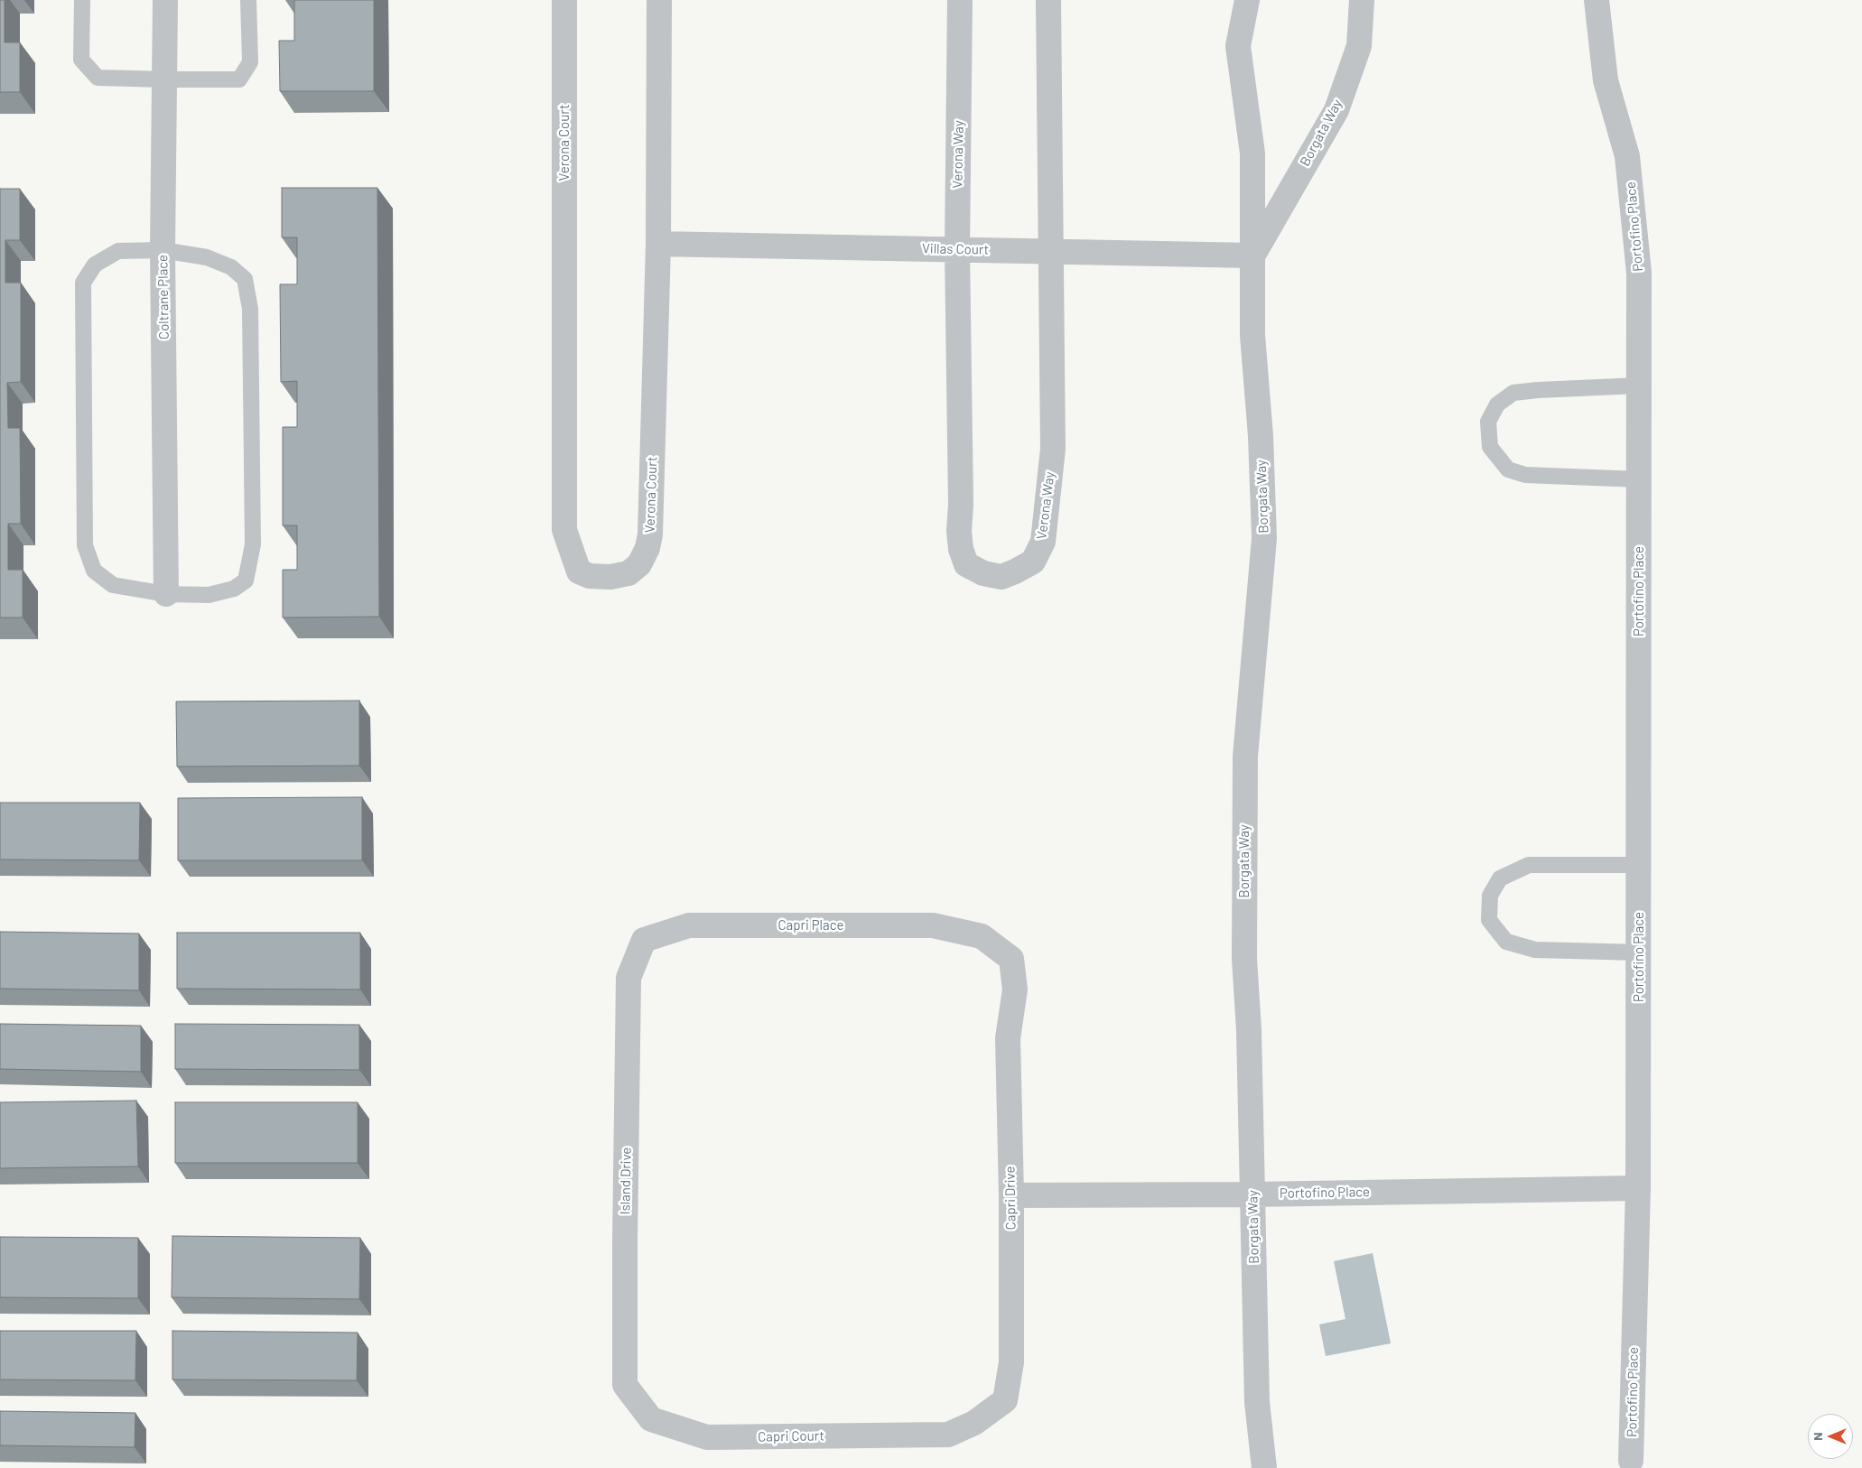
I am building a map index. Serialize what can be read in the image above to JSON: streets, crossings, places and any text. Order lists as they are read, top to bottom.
{
  "streets": {
    "street": [
      "Borgata Way",
      "Verona Court",
      "Verona Way",
      "Portofino Place",
      "Villas Court",
      "Coltrane Place",
      "Capri Place",
      "Island Drive",
      "Capri Drive",
      "Capri Court"
    ]
  },
  "crossings": [
    ["Borgata Way", "Portofino Place"],
    ["Borgata Way", "Villas Court"],
    ["Verona Court", "Villas Court"],
    ["Verona Way", "Villas Court"],
    ["Portofino Place", "Capri Drive"],
    ["Capri Place", "Island Drive"],
    ["Capri Place", "Capri Drive"],
    ["Island Drive", "Capri Court"],
    ["Capri Drive", "Capri Court"]
  ],
  "north": "left"
}
